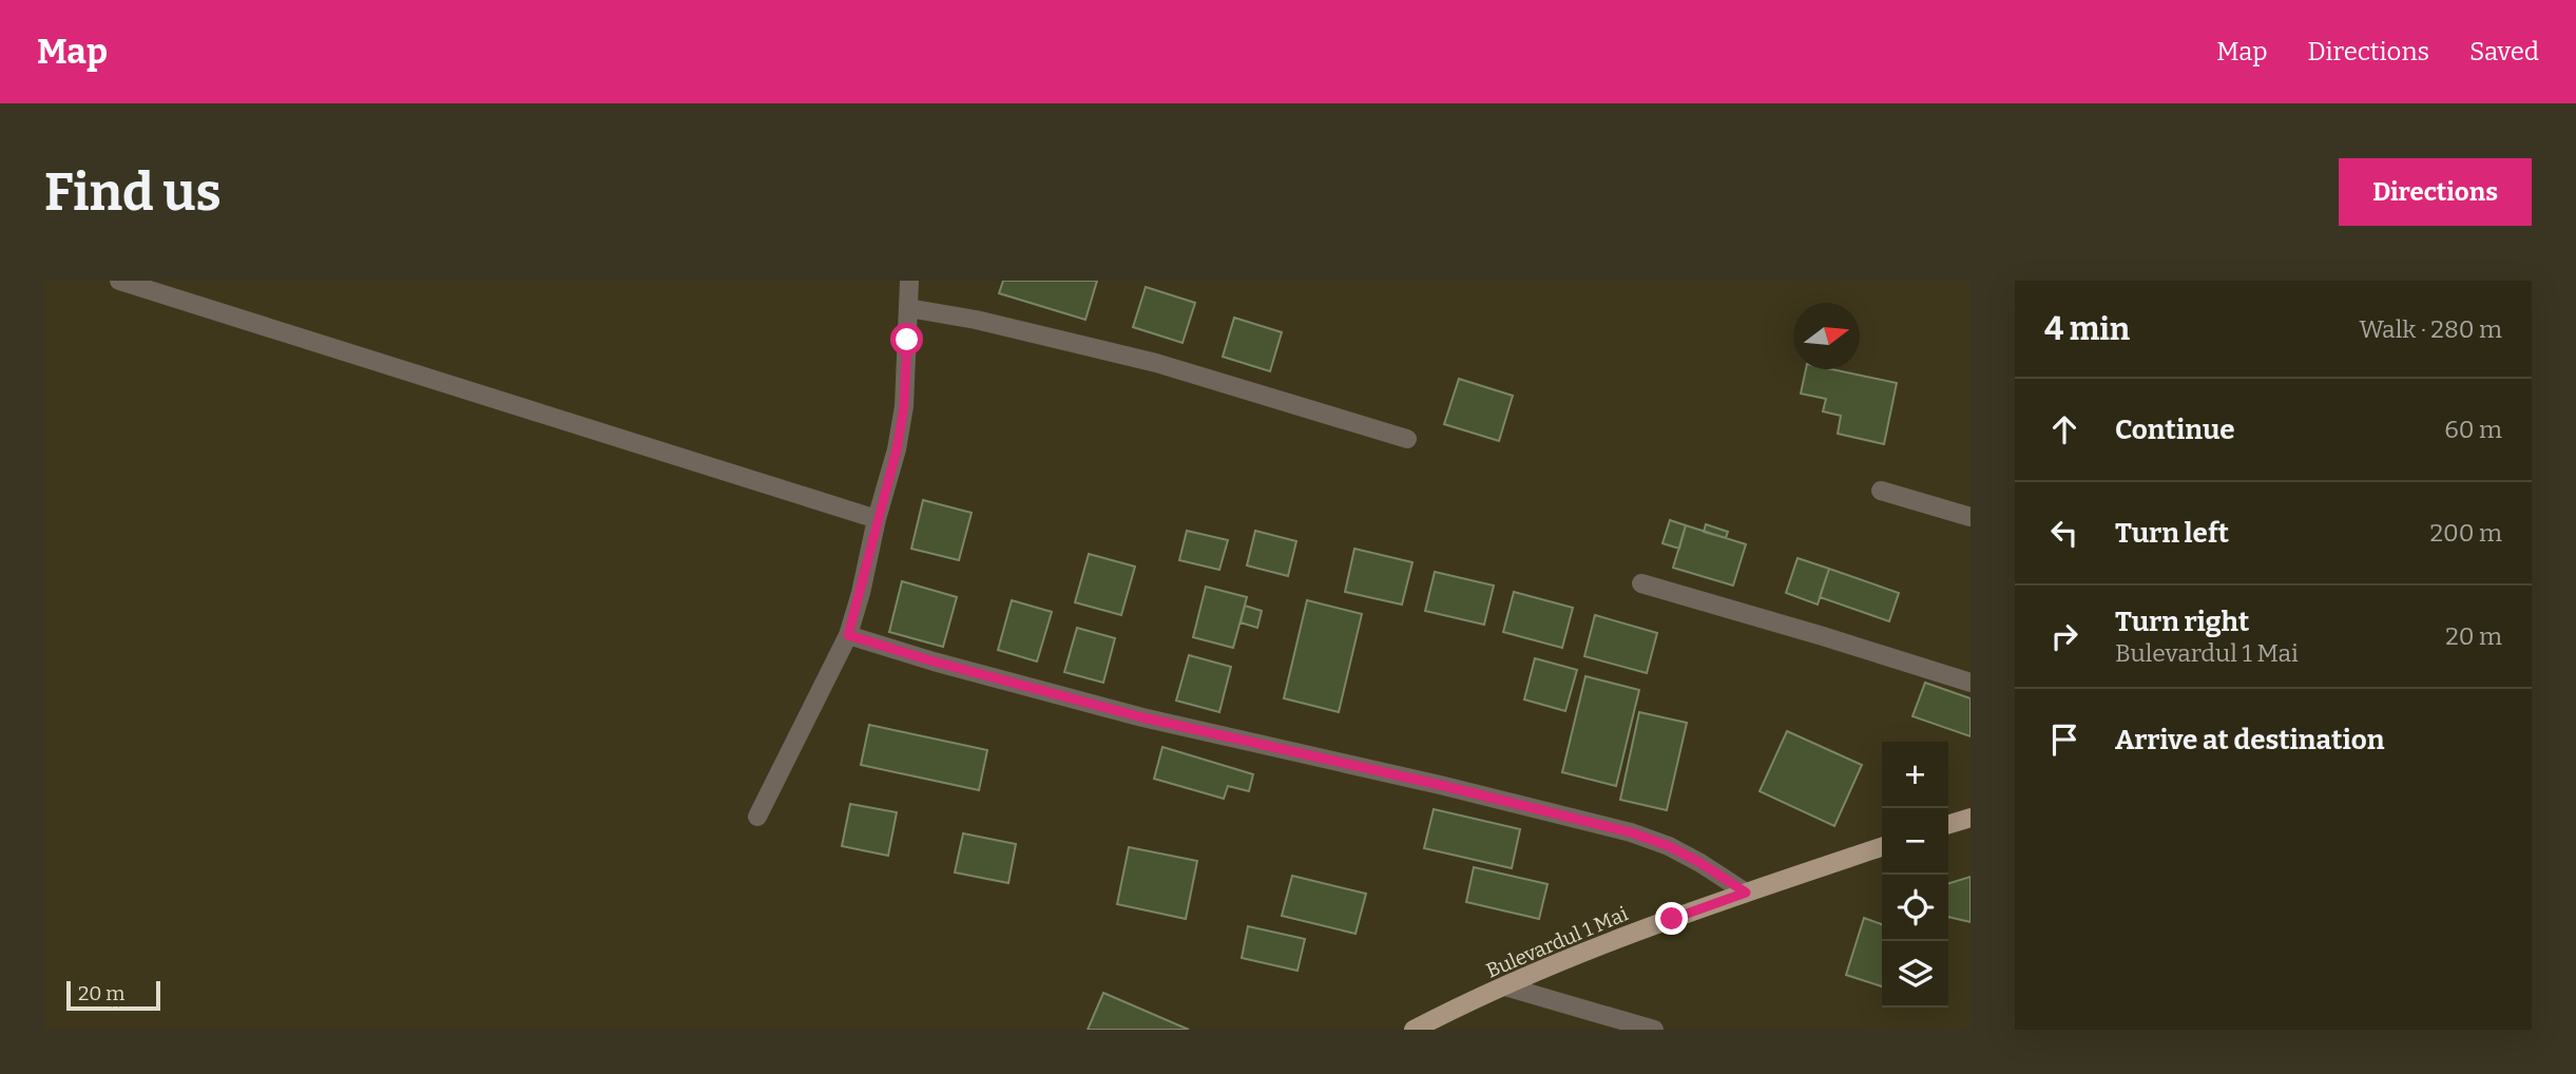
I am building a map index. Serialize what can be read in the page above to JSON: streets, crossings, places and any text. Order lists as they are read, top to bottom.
{
  "streets": {
    "main road": ["Bulevardul 1 Mai"]
  },
  "scale_bar": "20 m",
  "north": "right",
  "page": {
    "header": "Map",
    "nav": ["Map", "Directions", "Saved"],
    "buttons": "Directions",
    "title": "Find us",
    "heading": ["4 min", "Walk · 280 m"],
    "list": [
      ["Continue", "60 m"],
      ["Turn left", "200 m"],
      ["Turn right", "Bulevardul 1 Mai", "20 m"],
      "Arrive at destination"
    ],
    "map_buttons": ["+", "−"],
    "scale": "20 m"
  }
}
